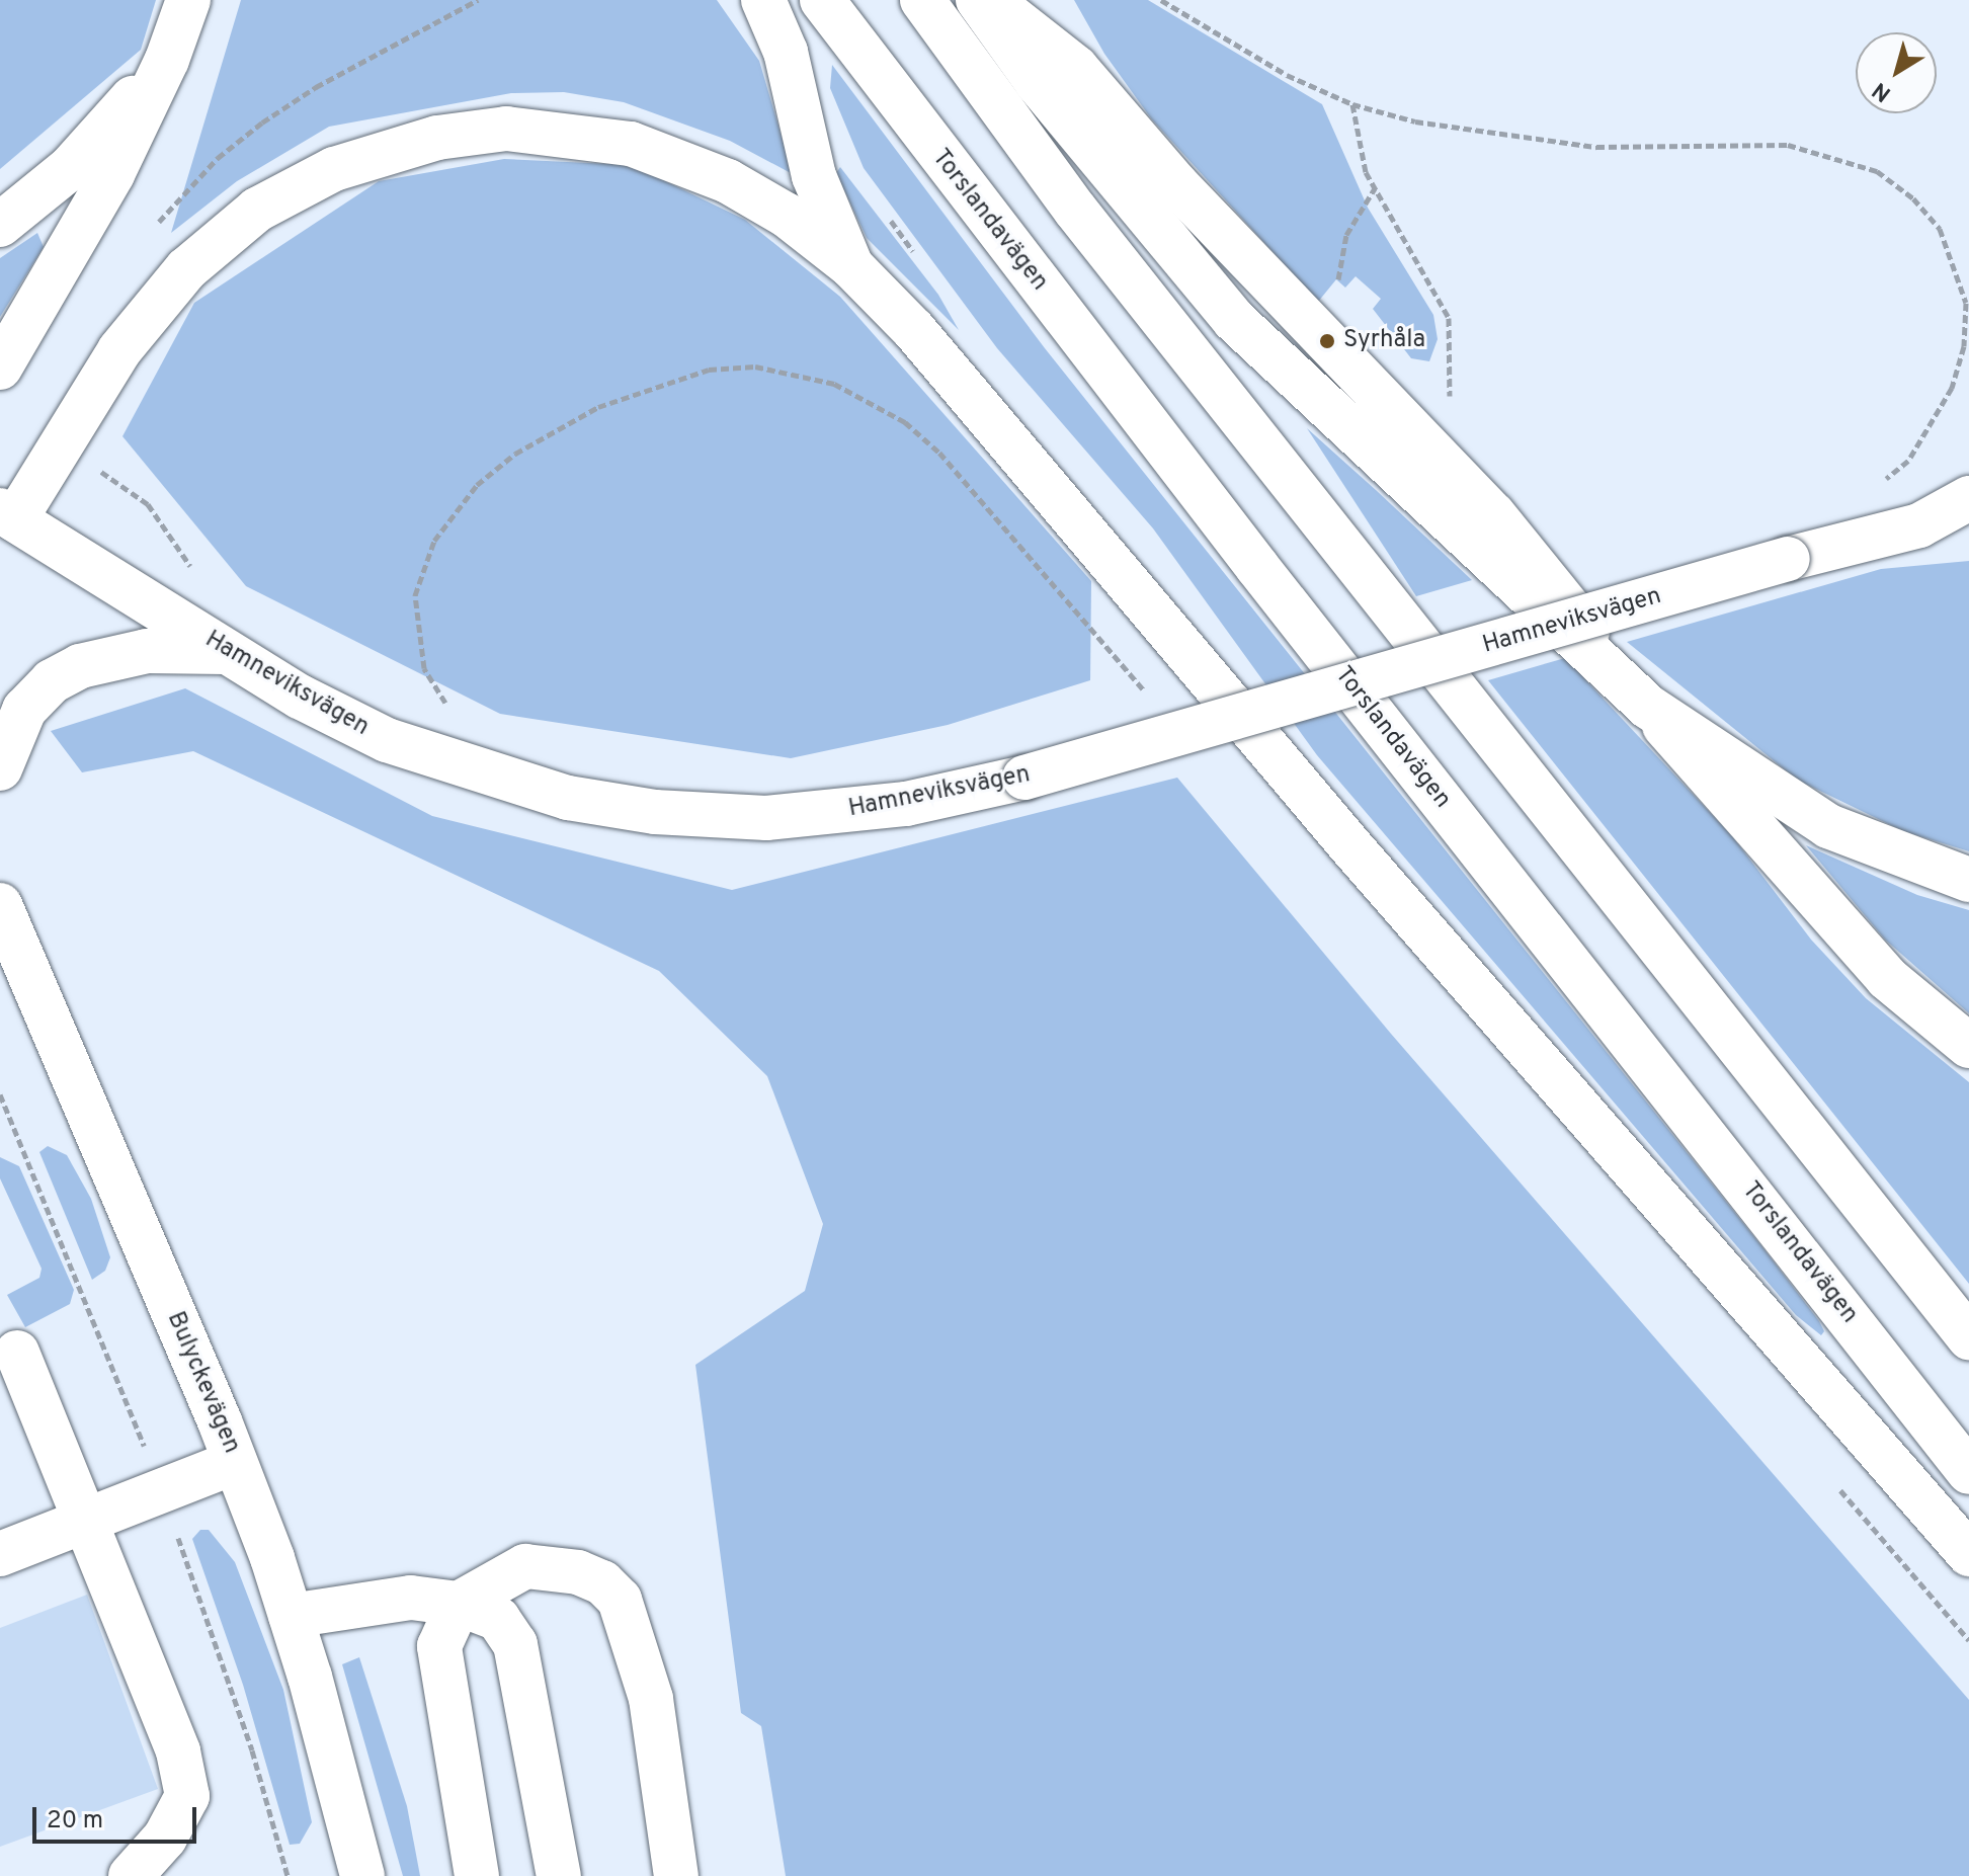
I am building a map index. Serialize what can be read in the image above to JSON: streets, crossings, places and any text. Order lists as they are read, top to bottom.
{
  "streets": {
    "main road": ["Torslandavägen", "Hamneviksvägen", "Bulyckevägen"]
  },
  "places": ["Syrhåla"],
  "scale_bar": "20 m",
  "north": "bottom left"
}
